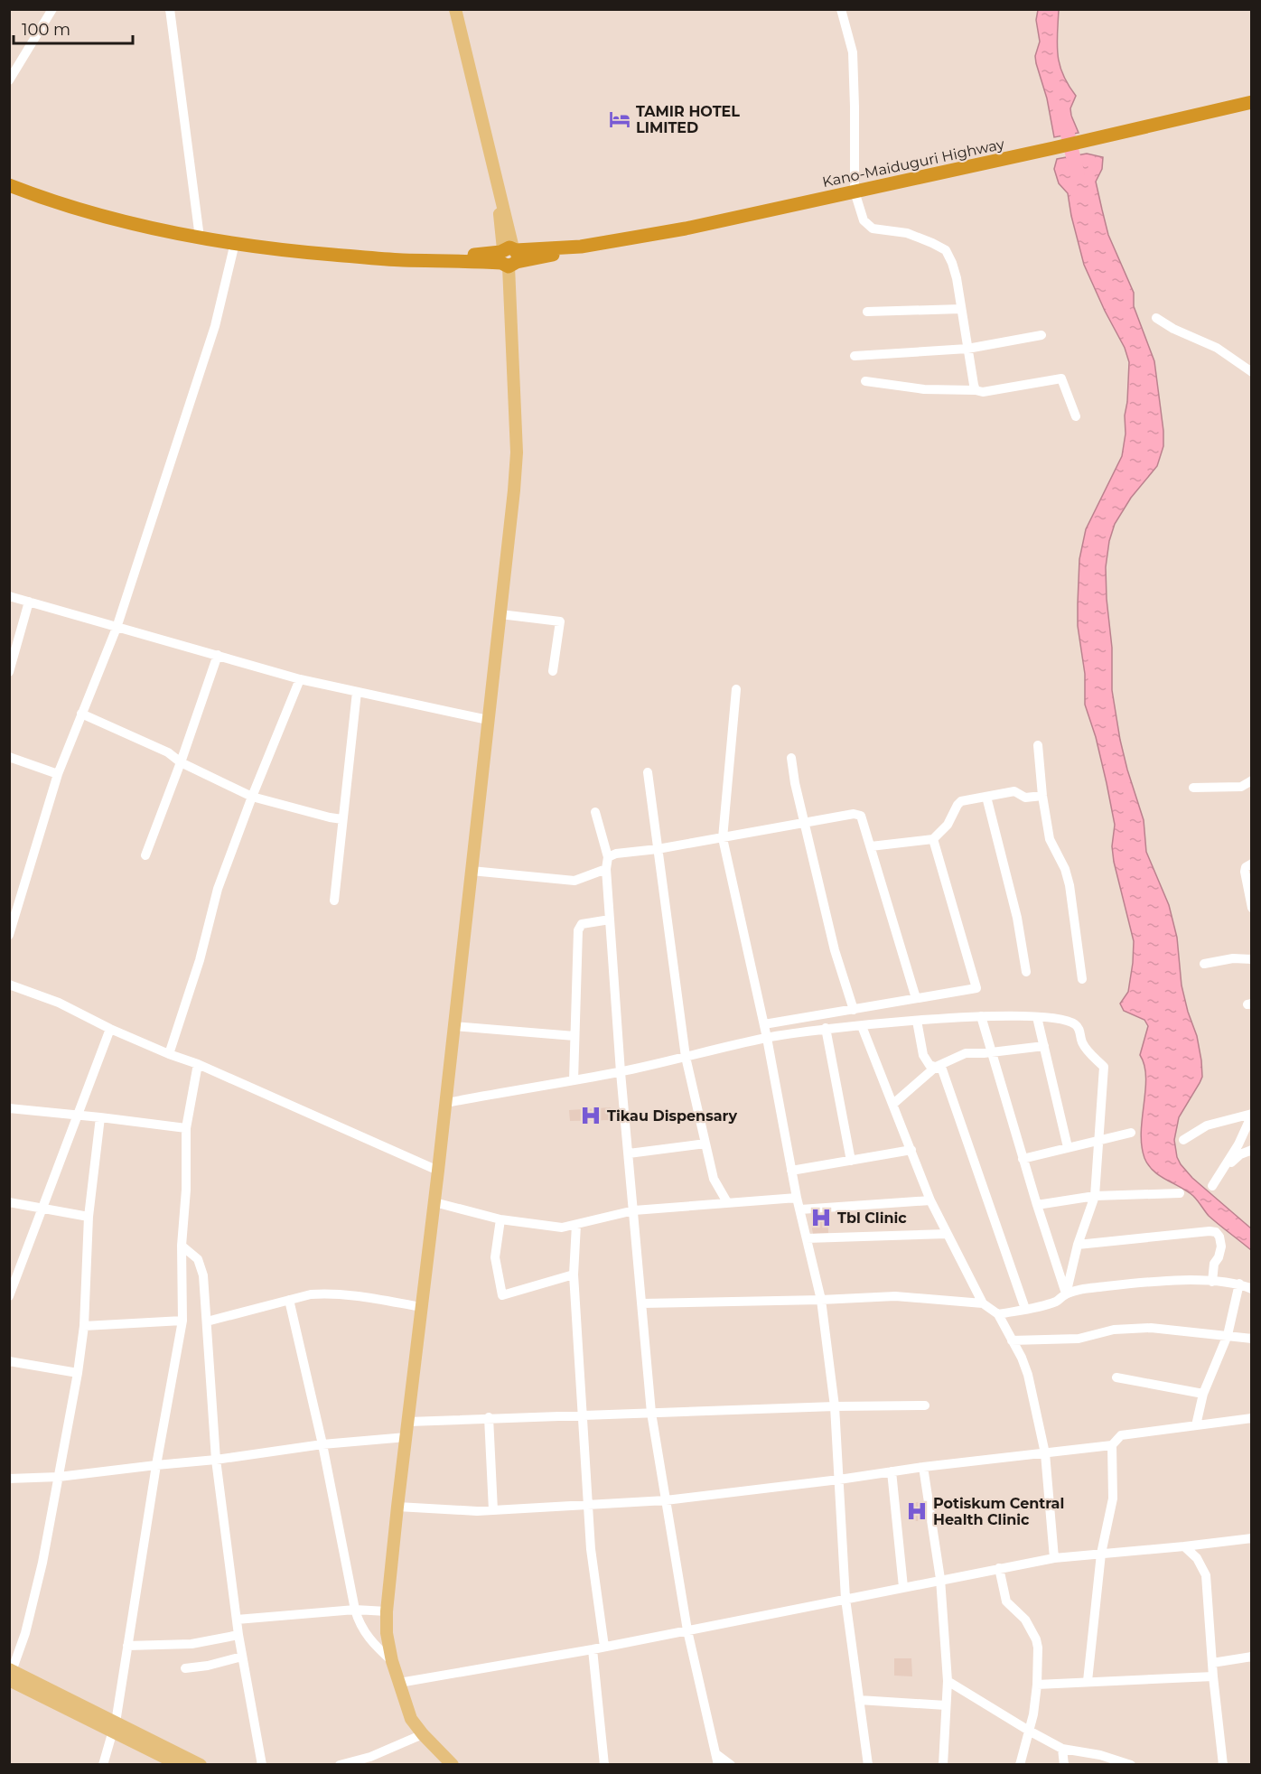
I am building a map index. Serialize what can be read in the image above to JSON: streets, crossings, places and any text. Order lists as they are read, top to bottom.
{
  "streets": {
    "highway": ["Kano-Maiduguri Highway"]
  },
  "places": {
    "hotel": ["TAMIR HOTEL LIMITED"],
    "hospital": ["Tikau Dispensary", "Tbl Clinic", "Potiskum Central Health Clinic"]
  },
  "scale_bar": "100 m"
}
